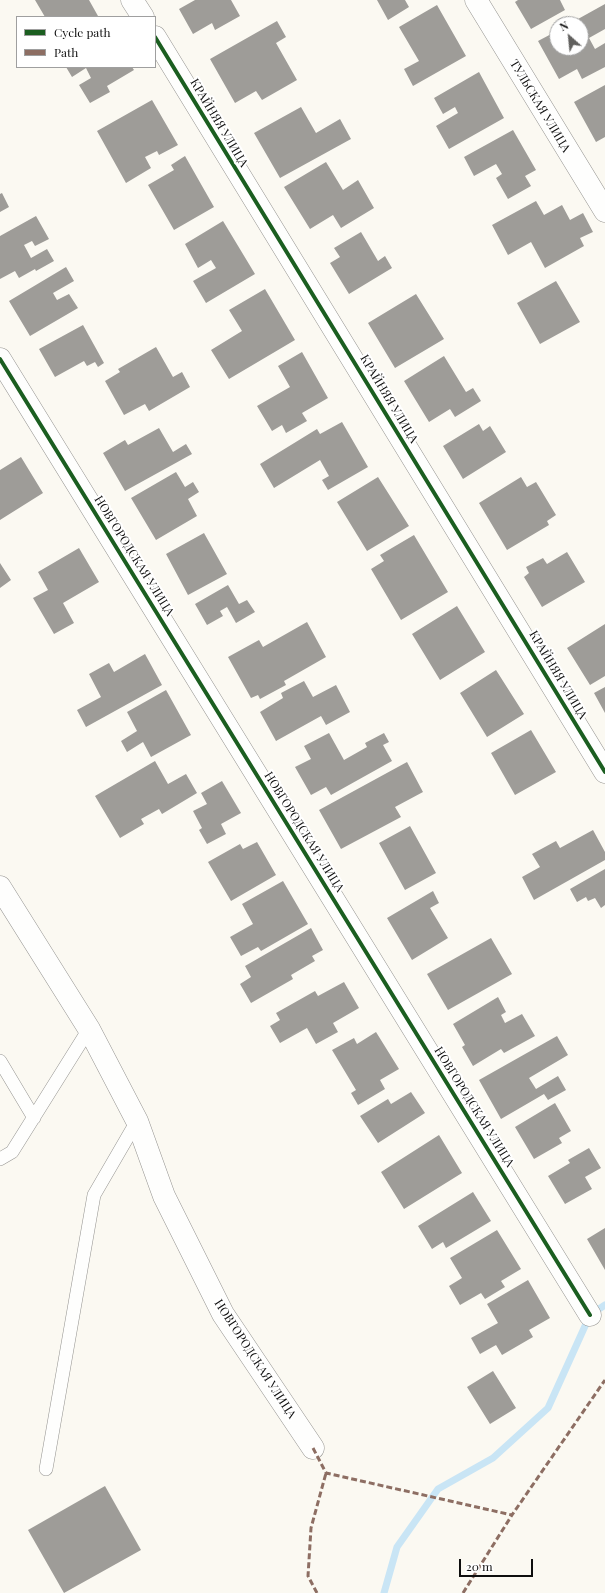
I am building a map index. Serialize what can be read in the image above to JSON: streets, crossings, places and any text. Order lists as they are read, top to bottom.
{
  "streets": {
    "street": ["ТУЛЬСКАЯ УЛИЦА", "КРАЙНЯЯ УЛИЦА", "НОВГОРОДСКАЯ УЛИЦА"]
  },
  "legend": ["Cycle path", "Path"],
  "scale_bar": "20 m",
  "north": "top left"
}
